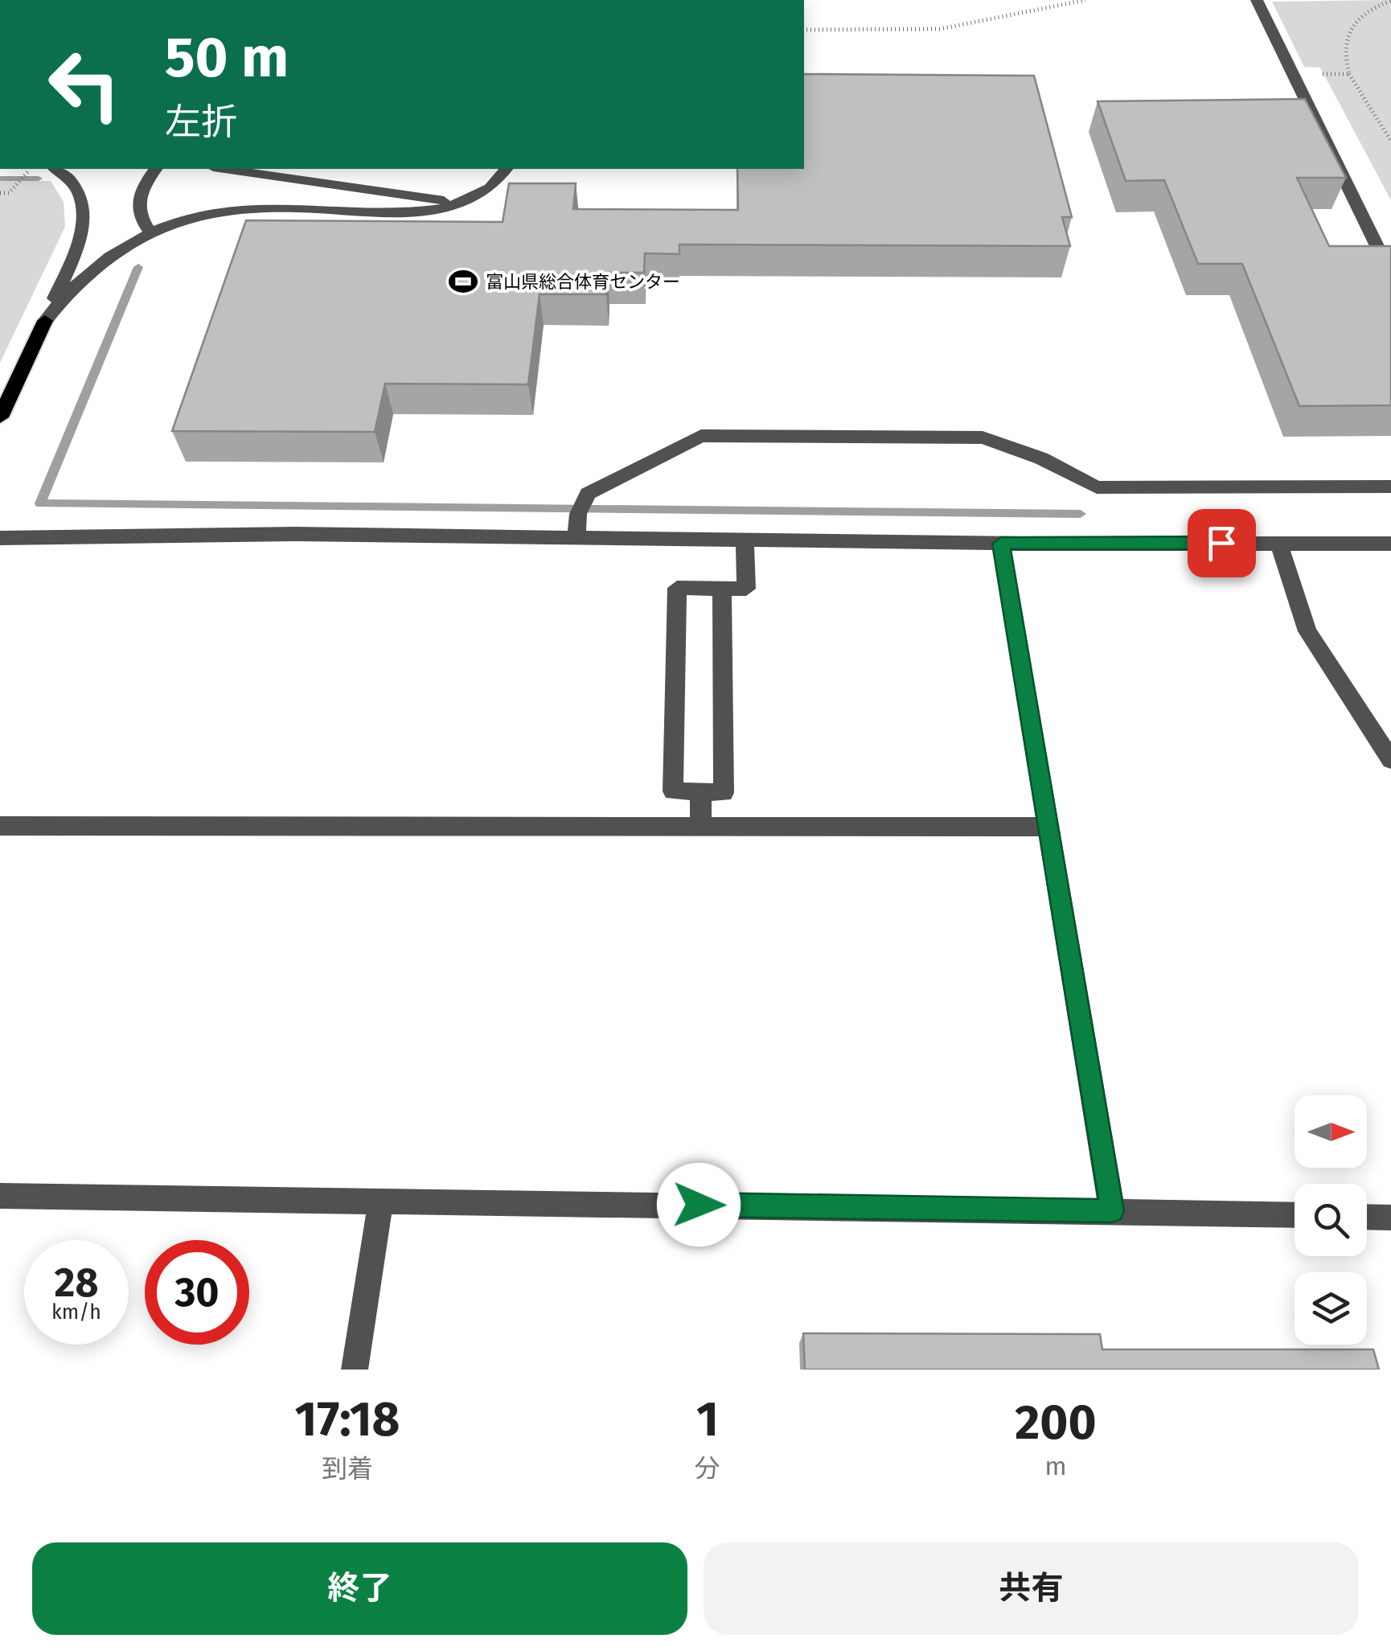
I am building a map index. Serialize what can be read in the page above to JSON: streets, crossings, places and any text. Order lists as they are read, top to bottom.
{
  "places": {
    "sports": ["富山県総合体育センター"]
  },
  "north": "right",
  "page": {
    "turn": ["50 m", "左折"],
    "speed": "28 km/h",
    "limit": "30",
    "eta": [
      "17:18",
      "到着",
      "1",
      "分",
      "200",
      "m"
    ],
    "buttons": ["終了", "共有"]
  }
}
